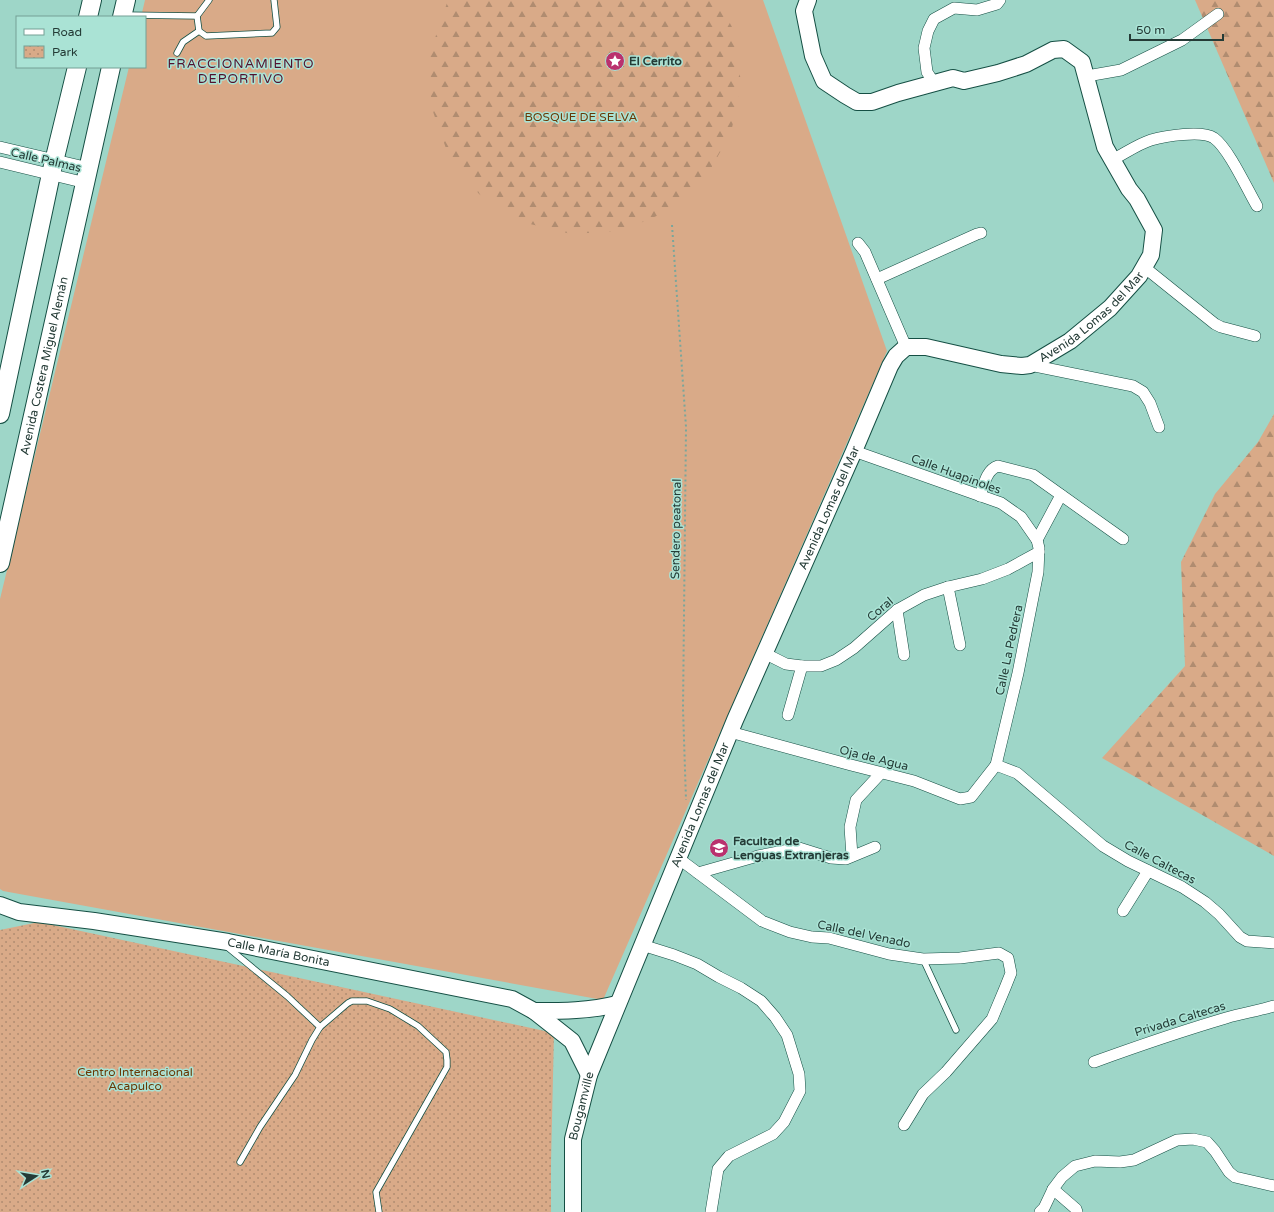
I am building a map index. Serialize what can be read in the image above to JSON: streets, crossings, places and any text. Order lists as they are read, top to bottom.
{
  "streets": {
    "main road": [
      "Avenida Lomas del Mar",
      "Avenida Costera Miguel Alemán",
      "Calle María Bonita",
      "Bougamville"
    ],
    "street": [
      "Calle Palmas",
      "Calle Huapinoles",
      "Coral",
      "Calle La Pedrera",
      "Oja de Agua",
      "Calle Caltecas",
      "Calle del Venado",
      "Privada Caltecas"
    ],
    "path": ["Sendero peatonal"]
  },
  "crossings": [
    ["Calle Palmas", "Avenida Costera Miguel Alemán"],
    ["Avenida Lomas del Mar", "Calle Huapinoles"],
    ["Avenida Lomas del Mar", "Coral"],
    ["Avenida Lomas del Mar", "Oja de Agua"],
    ["Avenida Lomas del Mar", "Calle del Venado"],
    ["Avenida Lomas del Mar", "Bougamville"],
    ["Calle Huapinoles", "Calle La Pedrera"],
    ["Coral", "Calle La Pedrera"],
    ["Calle La Pedrera", "Oja de Agua"],
    ["Calle La Pedrera", "Calle Caltecas"],
    ["Oja de Agua", "Calle Caltecas"],
    ["Calle María Bonita", "Bougamville"]
  ],
  "districts": ["FRACCIONAMIENTO DEPORTIVO"],
  "parks": ["BOSQUE DE SELVA", "Centro Internacional Acapulco"],
  "places": {
    "place": ["El Cerrito"],
    "school or university": ["Facultad de Lenguas Extranjeras"]
  },
  "legend": ["Road", "Park"],
  "scale_bar": "50 m",
  "north": "right"
}
